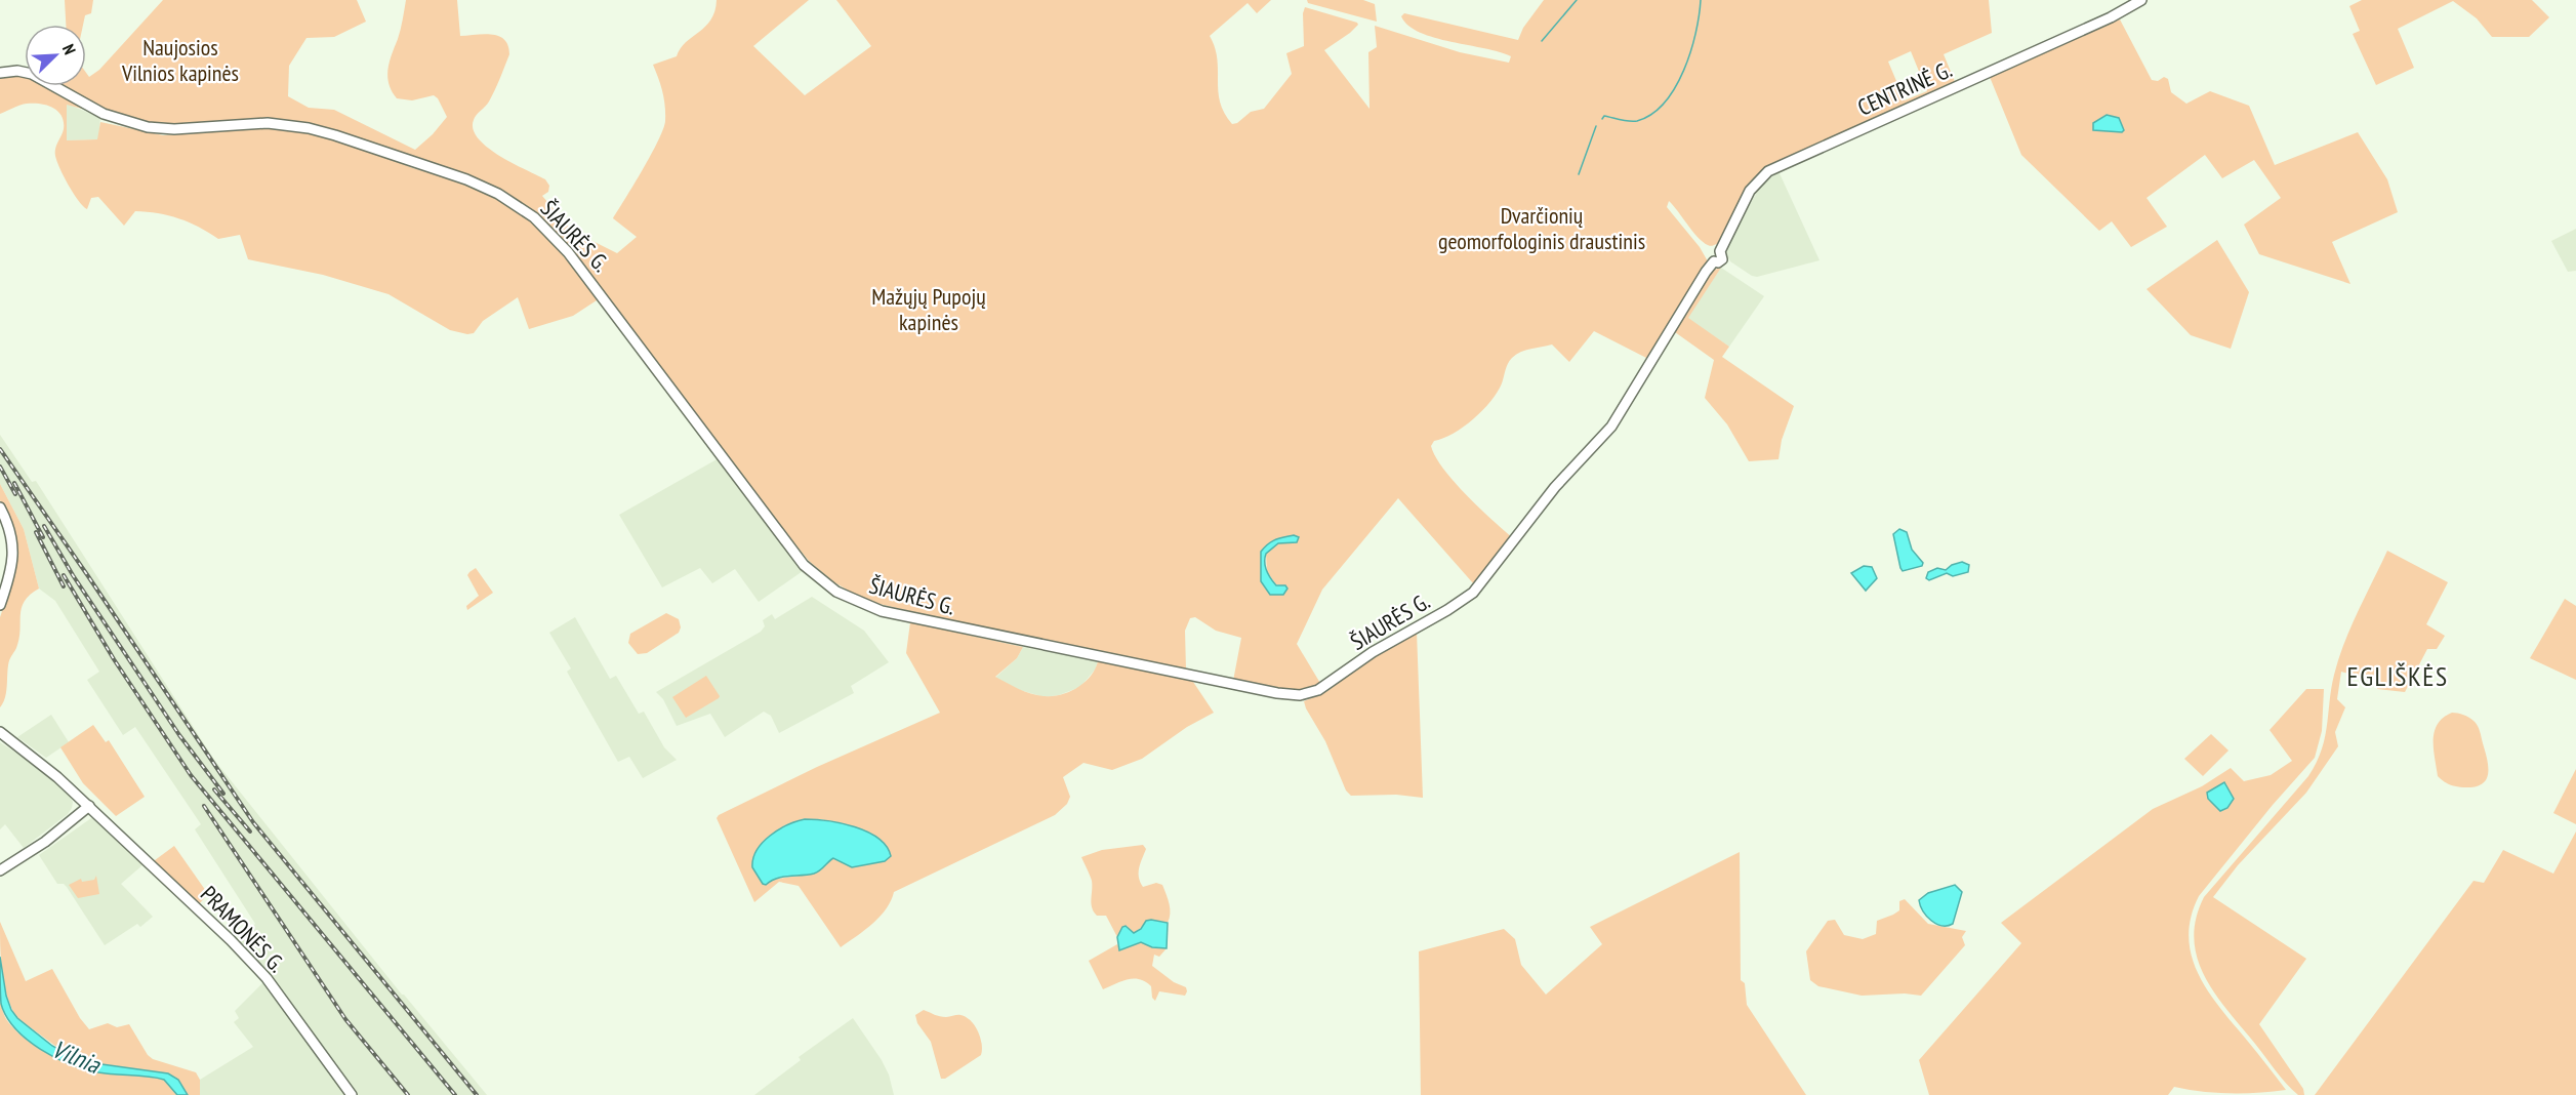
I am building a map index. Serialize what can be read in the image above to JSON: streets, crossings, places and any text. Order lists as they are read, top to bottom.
{
  "streets": {
    "main road": ["CENTRINĖ G.", "ŠIAURĖS G.", "PRAMONĖS G."]
  },
  "crossings": [
    ["CENTRINĖ G.", "ŠIAURĖS G."]
  ],
  "districts": ["EGLIŠKĖS"],
  "water": ["Vilnia"],
  "parks": ["Naujosios Vilnios kapinės", "Dvarčionių geomorfologinis draustinis", "Mažųjų Pupojų kapinės"],
  "north": "top right"
}
